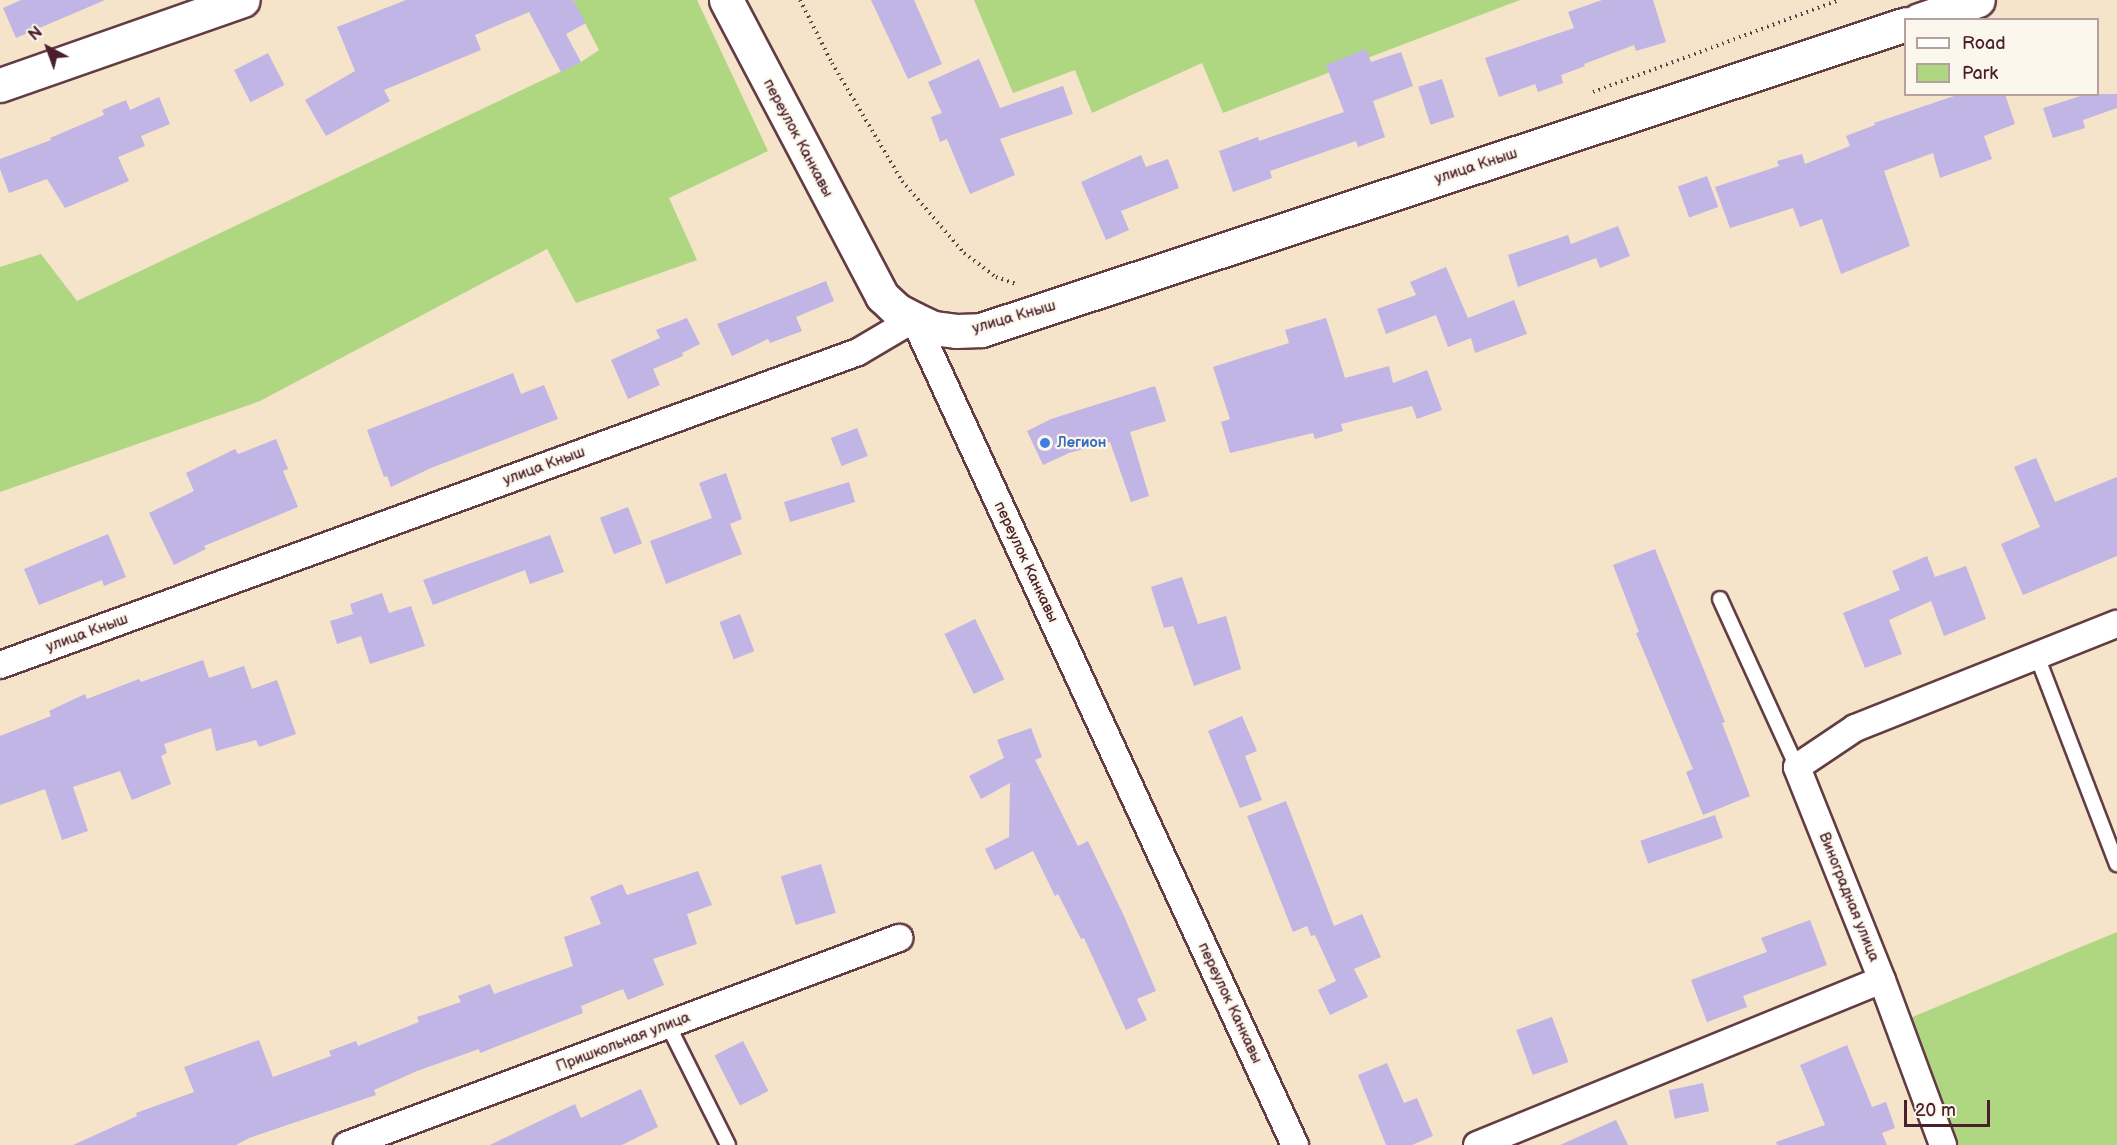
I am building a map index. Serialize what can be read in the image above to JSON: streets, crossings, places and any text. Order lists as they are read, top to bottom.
{
  "streets": {
    "street": [
      "переулок Канкавы",
      "улица Кныш",
      "Виноградная улица",
      "Пришкольная улица"
    ]
  },
  "crossings": [
    ["переулок Канкавы", "улица Кныш"]
  ],
  "places": ["Легион"],
  "legend": ["Road", "Park"],
  "scale_bar": "20 m",
  "north": "top left"
}
